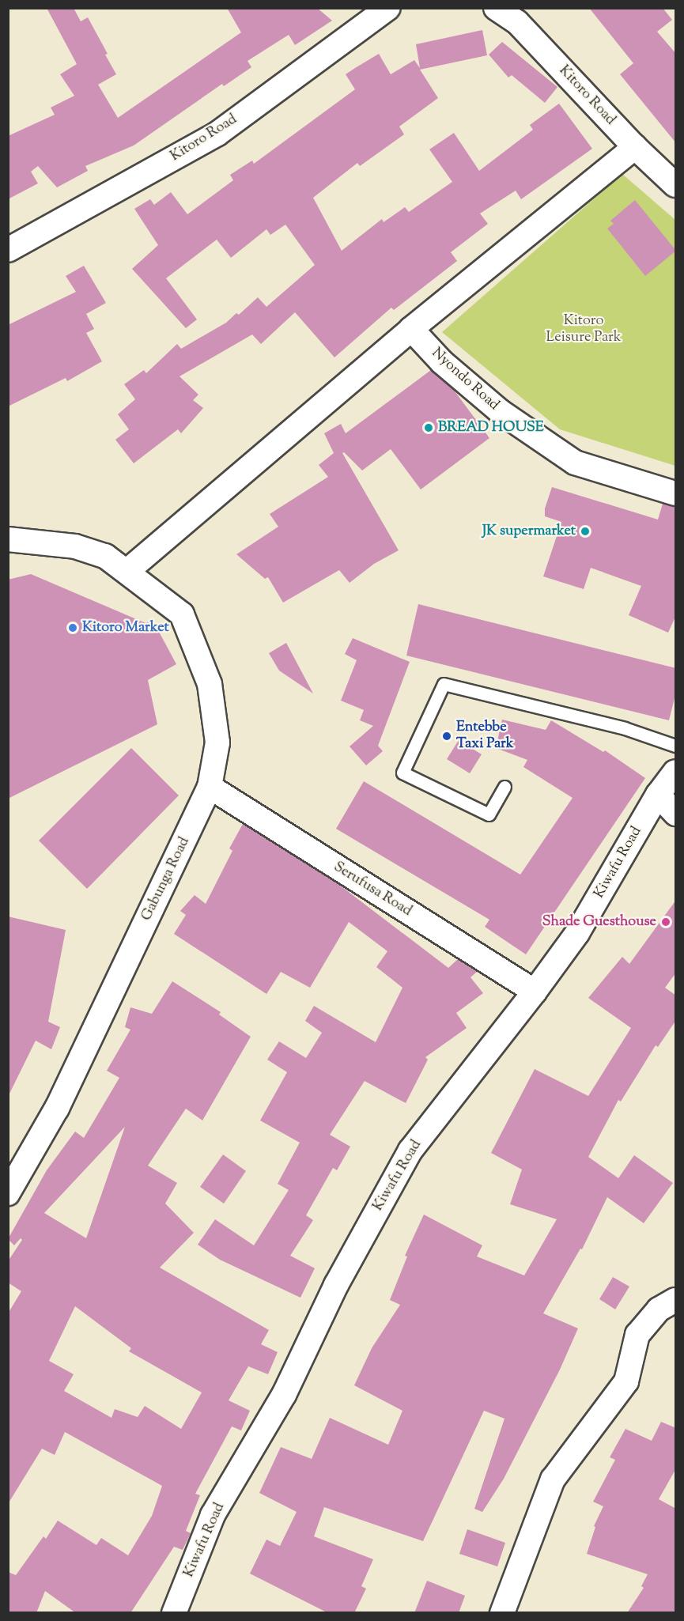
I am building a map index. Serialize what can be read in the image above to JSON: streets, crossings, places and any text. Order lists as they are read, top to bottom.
{
  "streets": {
    "street": [
      "Kitoro Road",
      "Nyondo Road",
      "Kiwafu Road",
      "Gabunga Road",
      "Serufusa Road"
    ]
  },
  "crossings": [
    ["Kiwafu Road", "Serufusa Road"],
    ["Gabunga Road", "Serufusa Road"]
  ],
  "parks": ["Kitoro Leisure Park"],
  "places": [
    "BREAD HOUSE",
    "JK supermarket",
    "Kitoro Market",
    "Entebbe Taxi Park",
    "Shade Guesthouse"
  ]
}
